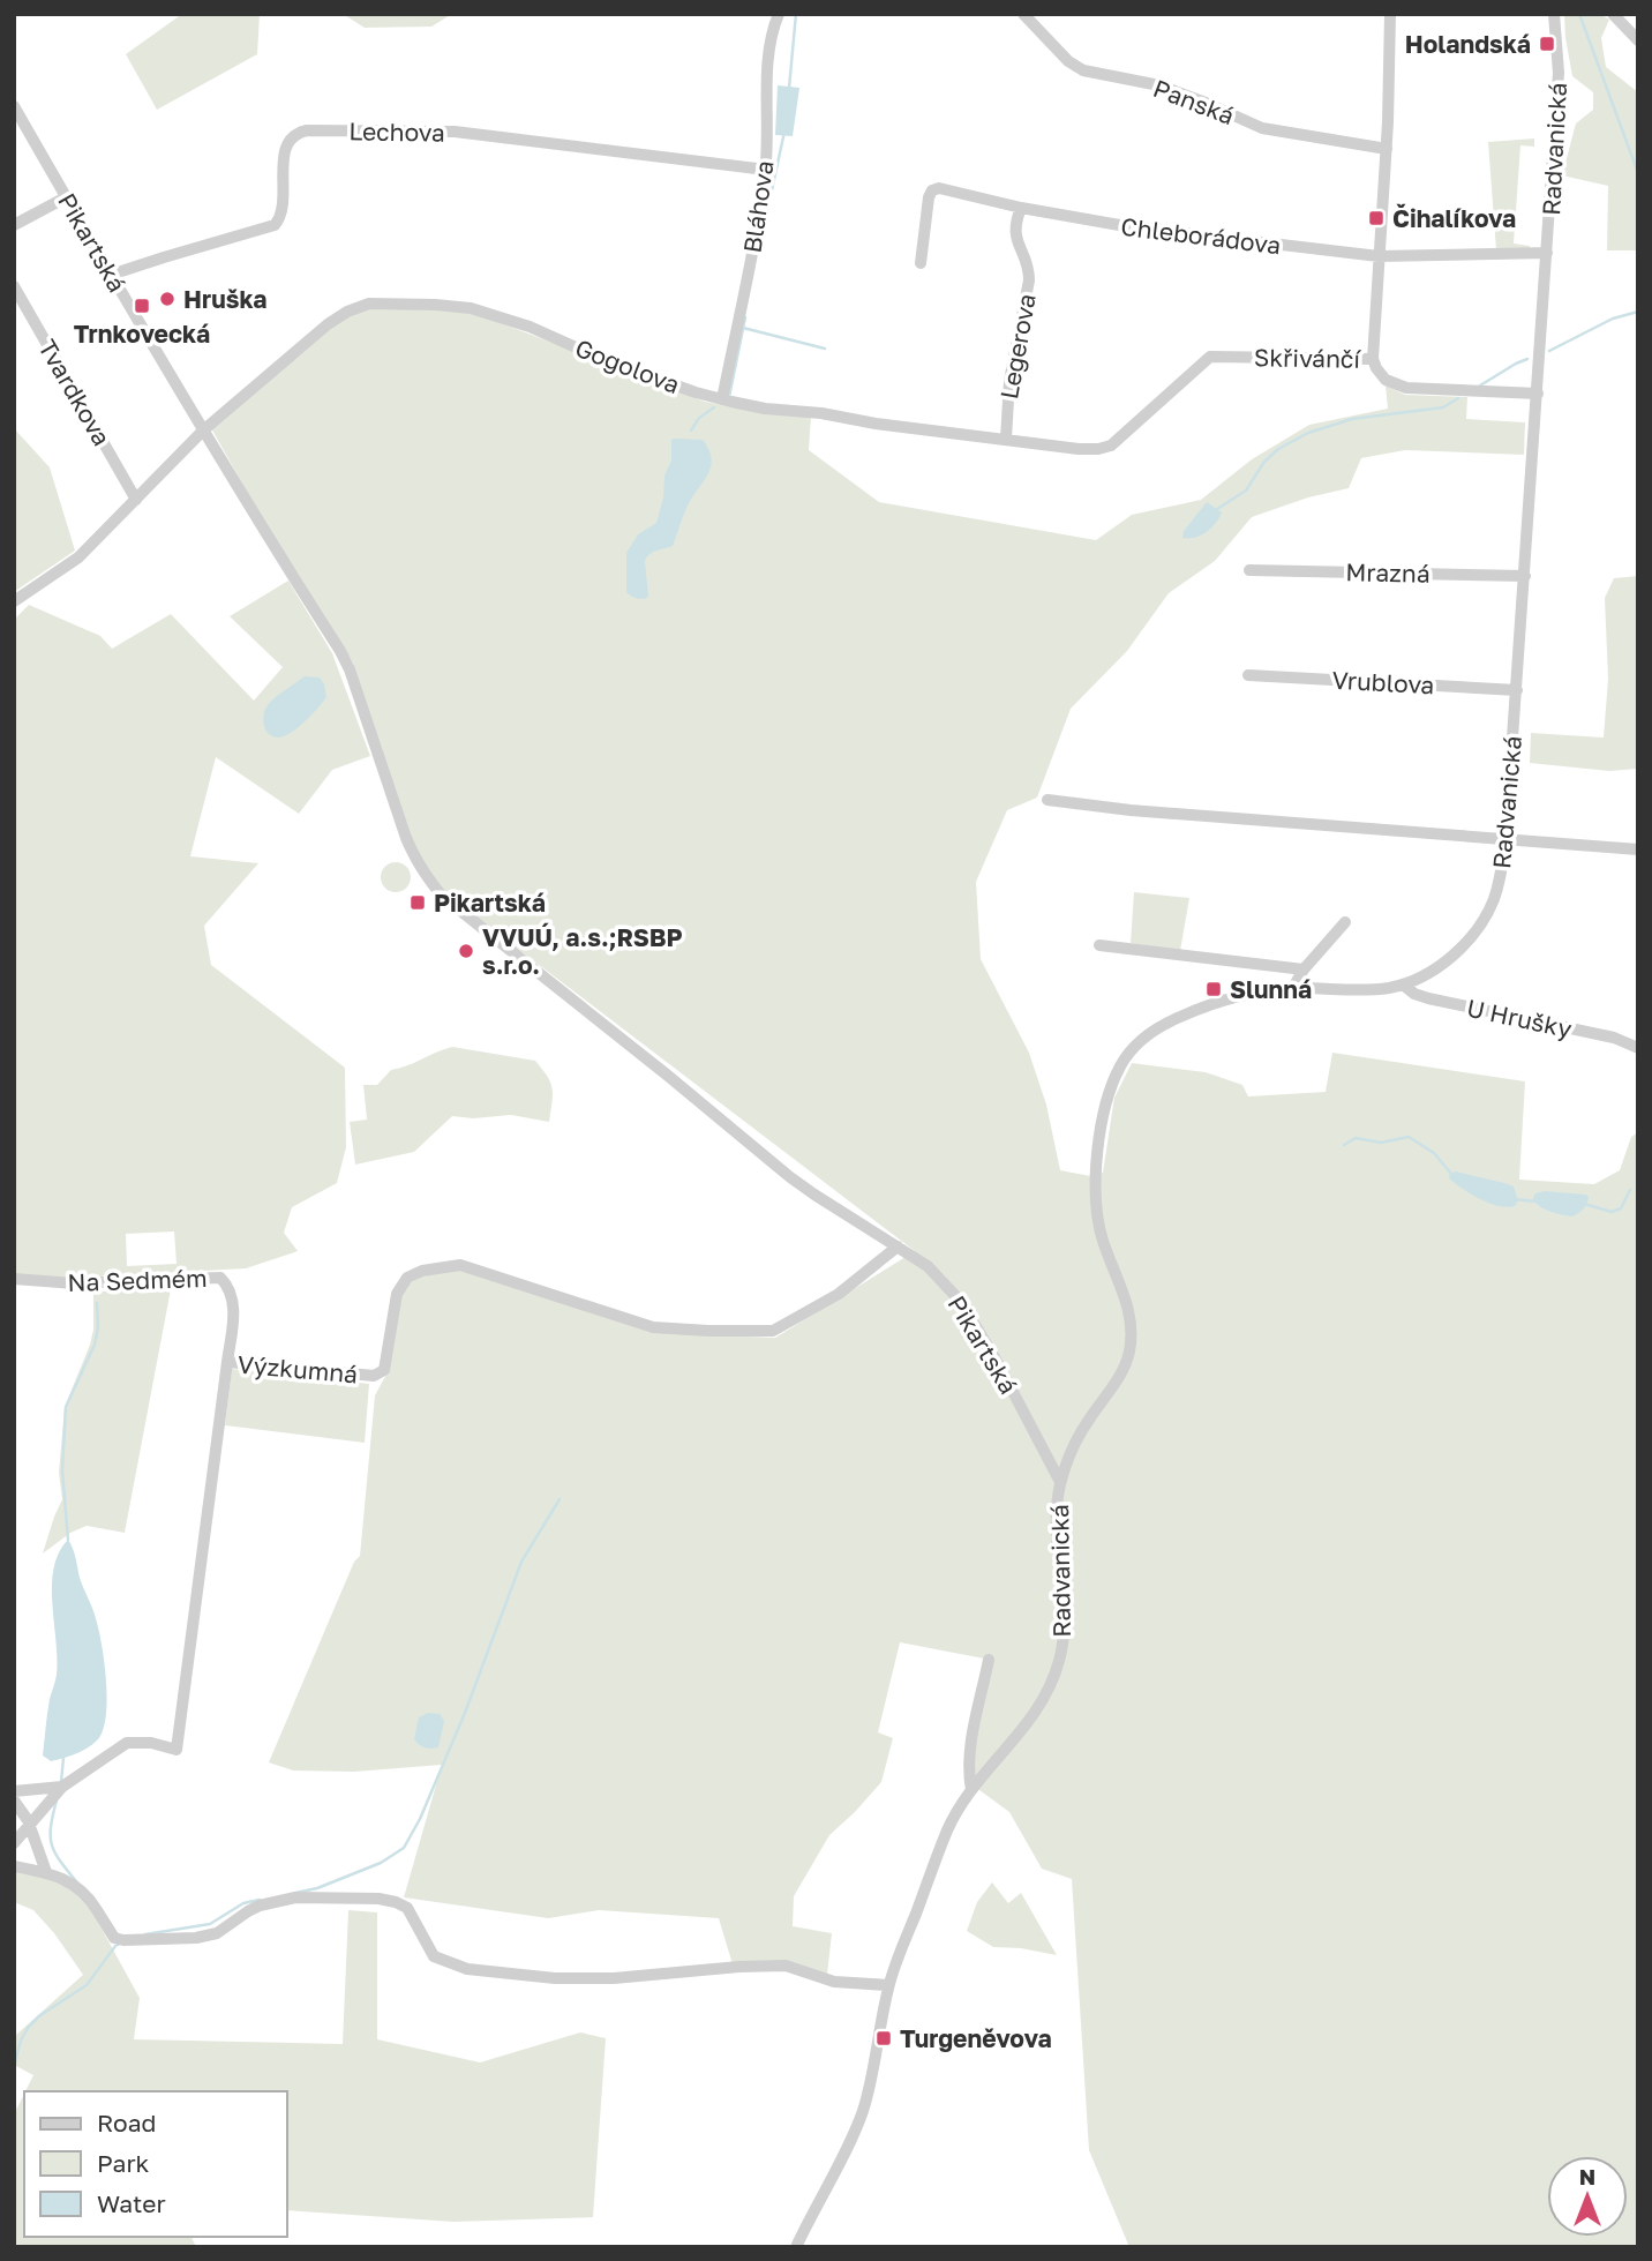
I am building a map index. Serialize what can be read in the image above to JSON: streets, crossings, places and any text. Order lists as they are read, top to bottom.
{
  "streets": {
    "street": [
      "Panská",
      "Lechova",
      "Radvanická",
      "Bláhova",
      "Chleborádova",
      "Pikartská",
      "Legerova",
      "Skřivánčí",
      "Gogolova",
      "Tvardkova",
      "Mrazná",
      "Vrublova",
      "U Hrušky",
      "Na Sedmém",
      "Výzkumná"
    ]
  },
  "crossings": [
    ["Lechova", "Bláhova"],
    ["Lechova", "Pikartská"],
    ["Radvanická", "Chleborádova"],
    ["Radvanická", "Pikartská"],
    ["Radvanická", "Skřivánčí"],
    ["Radvanická", "Mrazná"],
    ["Radvanická", "Vrublova"],
    ["Radvanická", "U Hrušky"],
    ["Bláhova", "Gogolova"],
    ["Chleborádova", "Legerova"],
    ["Pikartská", "Gogolova"],
    ["Pikartská", "Výzkumná"],
    ["Legerova", "Gogolova"],
    ["Skřivánčí", "Gogolova"],
    ["Na Sedmém", "Výzkumná"]
  ],
  "places": {
    "transit": [
      "Holandská",
      "Čihalíkova",
      "Trnkovecká",
      "Pikartská",
      "Slunná",
      "Turgeněvova"
    ],
    "other": ["Hruška", "VVUÚ, a.s.;RSBP s.r.o."]
  },
  "legend": ["Road", "Park", "Water"],
  "north": "top"
}
